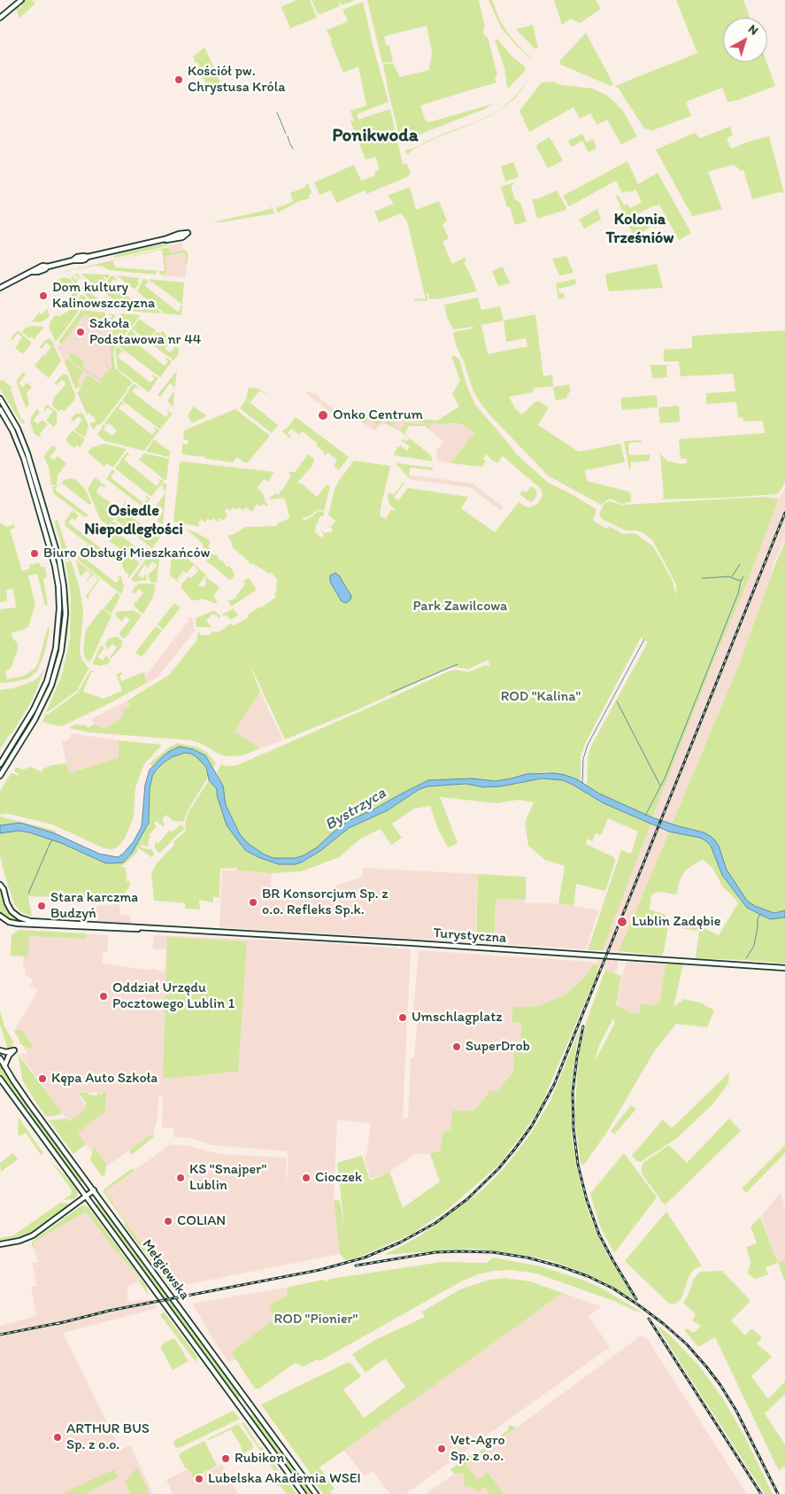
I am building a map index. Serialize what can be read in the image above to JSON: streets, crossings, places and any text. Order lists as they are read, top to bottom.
{
  "streets": {
    "main road": ["Turystyczna", "Mełgiewska"]
  },
  "districts": ["Ponikwoda", "Kolonia Trześniów", "Osiedle Niepodległości"],
  "water": ["Bystrzyca"],
  "parks": ["Park Zawilcowa", "ROD \"Kalina\"", "ROD \"Pionier\""],
  "places": [
    "Kościół pw. Chrystusa Króla",
    "Dom kultury Kalinowszczyzna",
    "Szkoła Podstawowa nr 44",
    "Onko Centrum",
    "Biuro Obsługi Mieszkańców",
    "BR Konsorcjum Sp. z o.o. Refleks Sp.k.",
    "Stara karczma Budzyń",
    "Lublin Zadębie",
    "Oddział Urzędu Pocztowego Lublin 1",
    "Umschlagplatz",
    "SuperDrob",
    "Kępa Auto Szkoła",
    "KS \"Snajper\" Lublin",
    "Cioczek",
    "COLIAN",
    "ARTHUR BUS Sp. z o.o.",
    "Vet-Agro Sp. z o.o.",
    "Rubikon",
    "Lubelska Akademia WSEI"
  ],
  "north": "top right"
}
